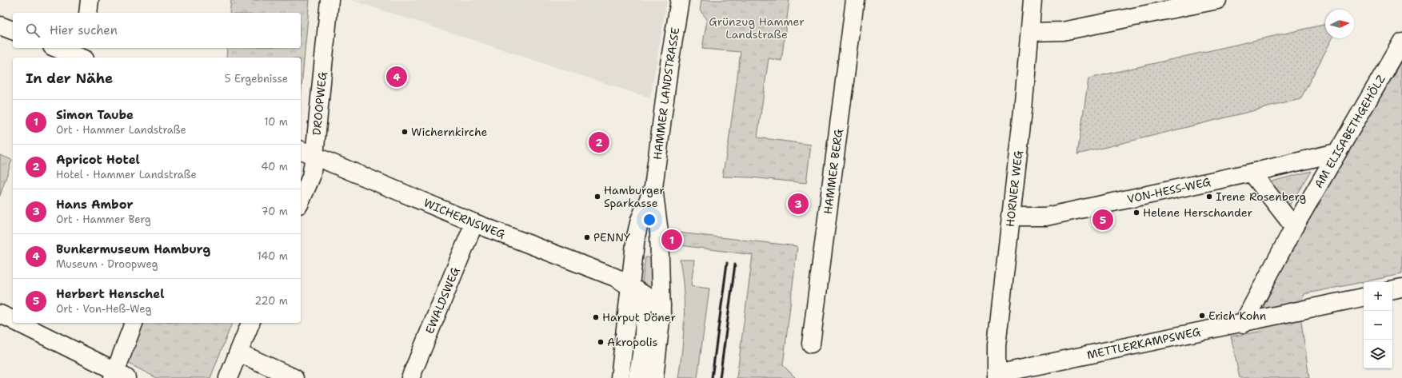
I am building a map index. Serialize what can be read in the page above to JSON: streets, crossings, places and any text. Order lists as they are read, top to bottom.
{
  "streets": {
    "street": [
      "HAMMER LANDSTRASSE",
      "DROOPWEG",
      "AM ELISABETHGEHÖLZ",
      "HAMMER BERG",
      "HORNER WEG",
      "VON-HESS-WEG",
      "WICHERNSWEG",
      "EWALDSWEG",
      "METTLERKAMPSWEG"
    ]
  },
  "crossings": [
    ["HAMMER LANDSTRASSE", "WICHERNSWEG"],
    ["DROOPWEG", "WICHERNSWEG"],
    ["AM ELISABETHGEHÖLZ", "VON-HESS-WEG"],
    ["AM ELISABETHGEHÖLZ", "METTLERKAMPSWEG"],
    ["HORNER WEG", "VON-HESS-WEG"],
    ["HORNER WEG", "METTLERKAMPSWEG"],
    ["WICHERNSWEG", "EWALDSWEG"]
  ],
  "parks": ["Grünzug Hammer Landstraße"],
  "places": [
    "Wichernkirche",
    "Hamburger Sparkasse",
    "Irene Rosenberg",
    "Helene Herschander",
    "PENNY",
    "Erich Kohn",
    "Harput Döner",
    "Akropolis"
  ],
  "north": "right",
  "page": {
    "search": "Hier suchen",
    "heading": ["In der Nähe", "5 Ergebnisse"],
    "pins": [
      "4",
      "2",
      "3",
      "5",
      "1"
    ],
    "list": [
      {
        "mark": "1",
        "name": "Simon Taube",
        "note": "Ort · Hammer Landstraße",
        "value": "10 m"
      },
      {
        "mark": "2",
        "name": "Apricot Hotel",
        "note": "Hotel · Hammer Landstraße",
        "value": "40 m"
      },
      {
        "mark": "3",
        "name": "Hans Ambor",
        "note": "Ort · Hammer Berg",
        "value": "70 m"
      },
      {
        "mark": "4",
        "name": "Bunkermuseum Hamburg",
        "note": "Museum · Droopweg",
        "value": "140 m"
      },
      {
        "mark": "5",
        "name": "Herbert Henschel",
        "note": "Ort · Von-Heß-Weg",
        "value": "220 m"
      }
    ],
    "map_buttons": ["+", "−"]
  }
}
